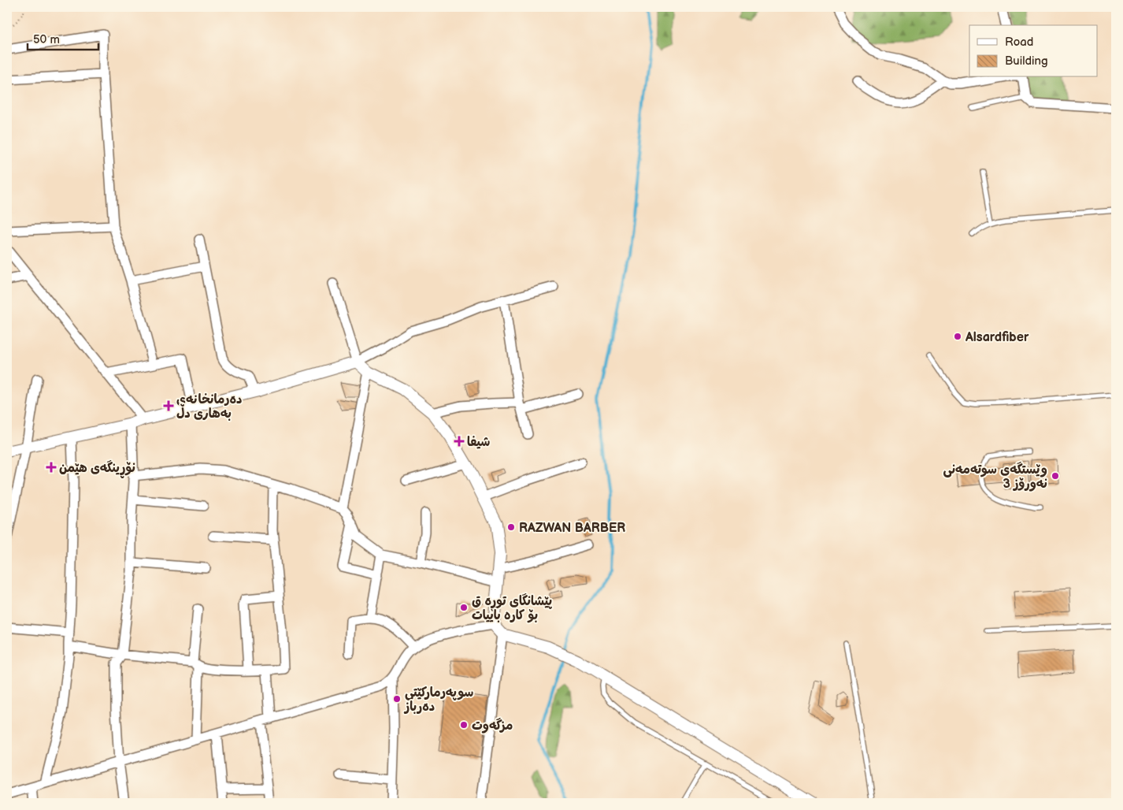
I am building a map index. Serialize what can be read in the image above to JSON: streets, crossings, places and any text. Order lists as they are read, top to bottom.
{
  "places": {
    "other": [
      "Alsardfiber",
      "وێستگەی سوتەمەنی نەورۆز 3",
      "RAZWAN BARBER",
      "پێشانگای توڕه ق بۆ کاره باییات",
      "سوپەرمارکێتی دەرباز",
      "مزگه‌وت"
    ],
    "health": ["دەرمانخانەی بەهاری دڵ", "شیفا", "نۆڕینگەی هێمن"]
  },
  "legend": ["Road", "Building"],
  "scale_bar": "50 m"
}
